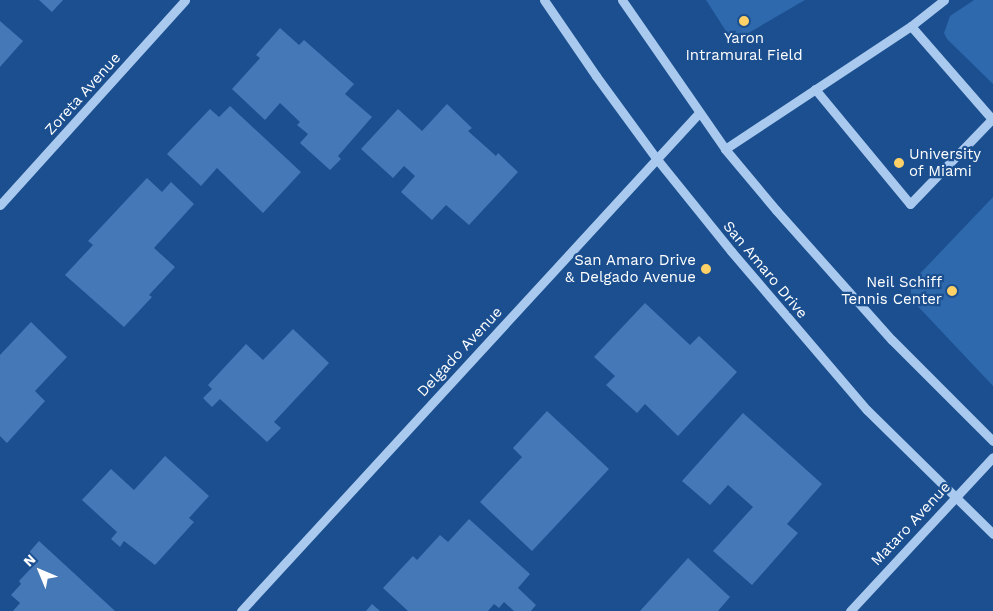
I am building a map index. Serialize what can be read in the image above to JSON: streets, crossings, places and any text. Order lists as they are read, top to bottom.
{
  "streets": {
    "street": [
      "Zoreta Avenue",
      "San Amaro Drive",
      "Delgado Avenue",
      "Mataro Avenue"
    ]
  },
  "crossings": [
    ["San Amaro Drive", "Delgado Avenue"],
    ["San Amaro Drive", "Mataro Avenue"]
  ],
  "places": [
    "Yaron Intramural Field",
    "University of Miami",
    "San Amaro Drive & Delgado Avenue",
    "Neil Schiff Tennis Center"
  ],
  "north": "top left"
}
